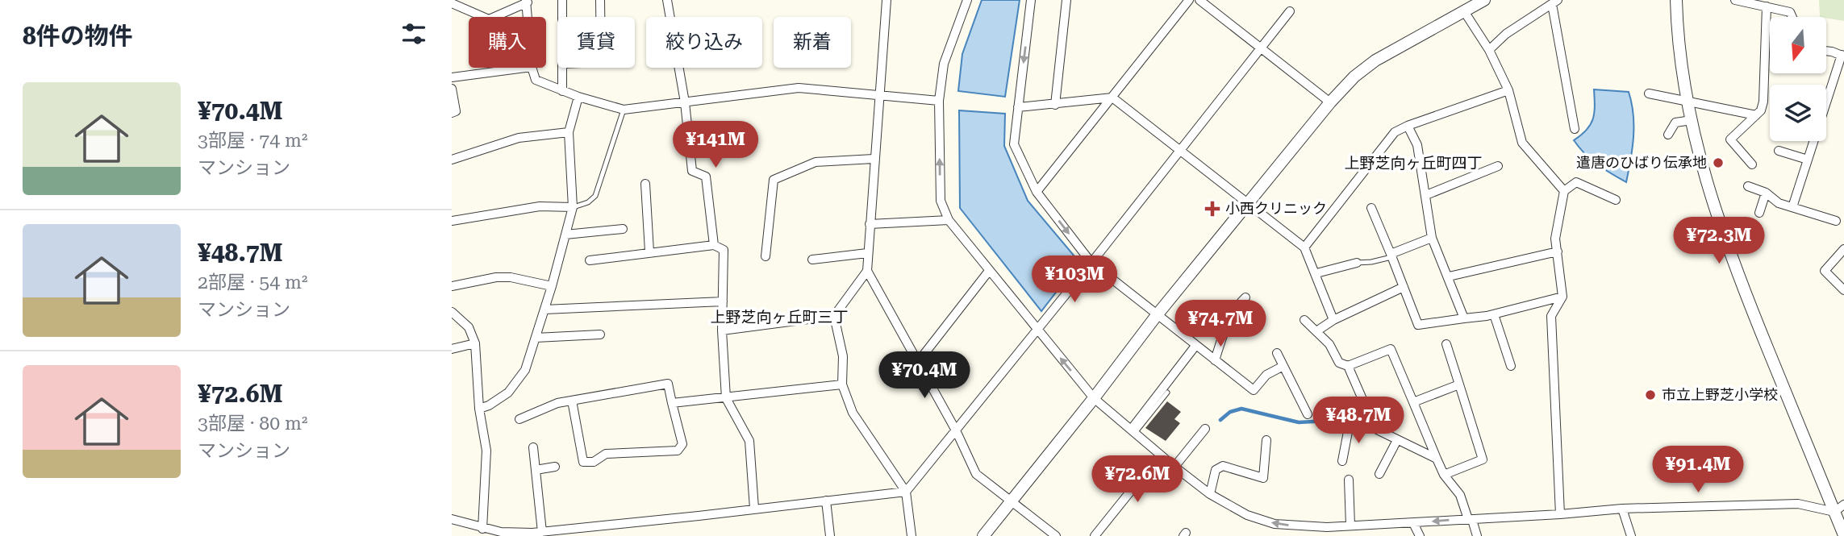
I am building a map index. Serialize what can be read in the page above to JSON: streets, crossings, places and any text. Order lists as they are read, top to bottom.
{
  "districts": ["上野芝向ヶ丘町四丁", "上野芝向ヶ丘町三丁"],
  "places": {
    "other": ["遣唐のひばり伝承地", "市立上野芝小学校"],
    "health": ["小西クリニック"]
  },
  "north": "bottom",
  "page": {
    "heading": "8件の物件",
    "chip": [
      "購入",
      "賃貸",
      "絞り込み",
      "新着"
    ],
    "list": [
      {
        "name": "¥70.4M",
        "note": "3部屋 · 74 m² · マンション"
      },
      {
        "name": "¥48.7M",
        "note": "2部屋 · 54 m² · マンション"
      },
      {
        "name": "¥72.6M",
        "note": "3部屋 · 80 m² · マンション"
      }
    ],
    "price": [
      "¥141M",
      "¥72.3M",
      "¥103M",
      "¥74.7M",
      "¥70.4M",
      "¥48.7M",
      "¥91.4M",
      "¥72.6M"
    ]
  }
}
